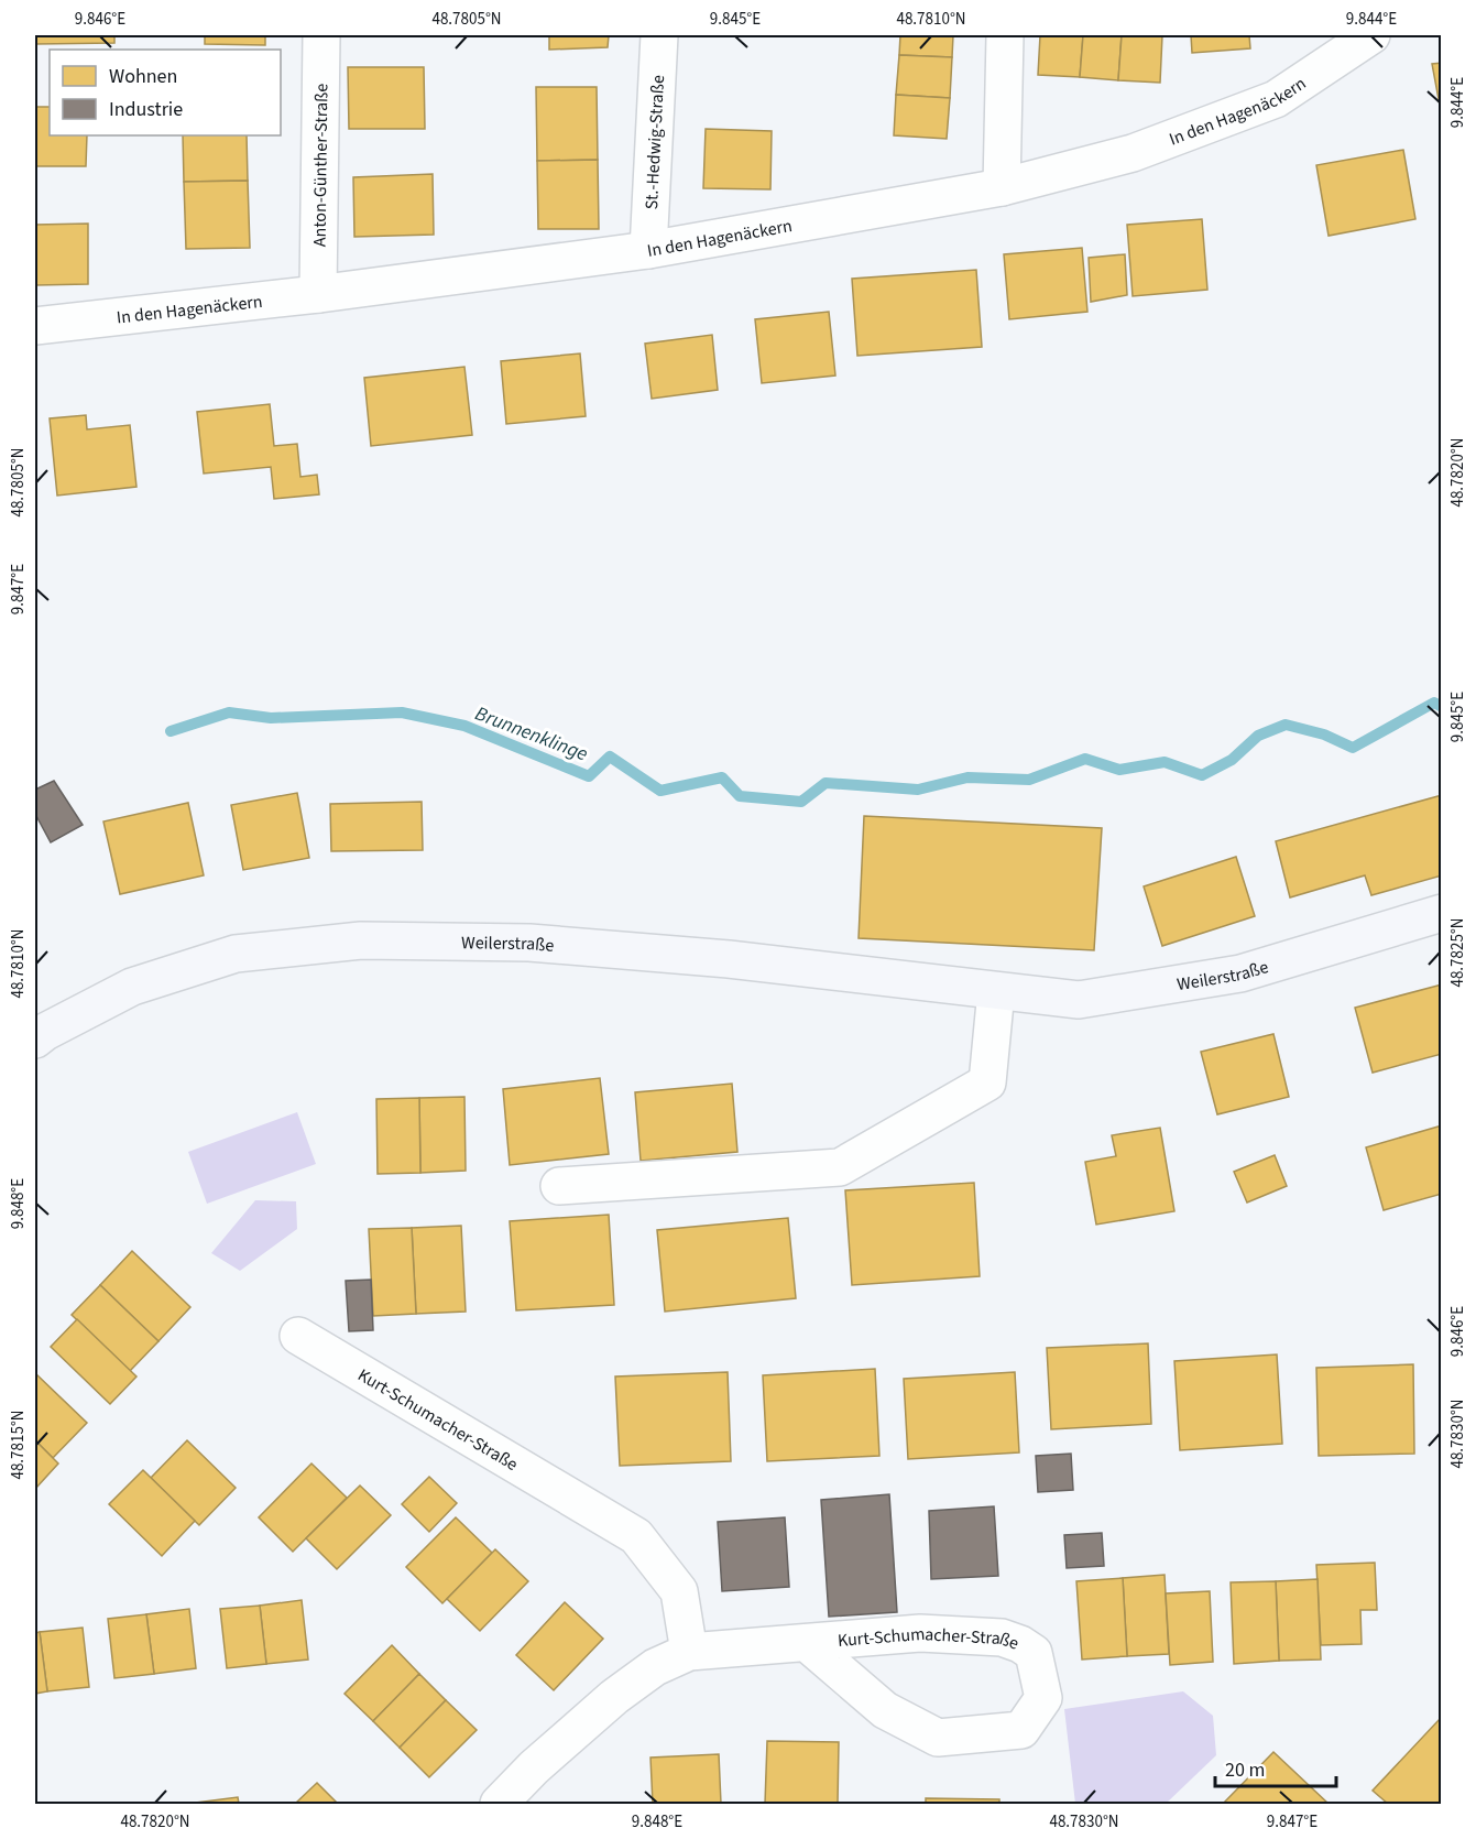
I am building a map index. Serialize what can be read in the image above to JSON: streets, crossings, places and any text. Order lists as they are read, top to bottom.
{
  "streets": {
    "main road": ["Weilerstraße"],
    "street": [
      "In den Hagenäckern",
      "St.-Hedwig-Straße",
      "Anton-Günther-Straße",
      "Kurt-Schumacher-Straße"
    ]
  },
  "crossings": [
    ["In den Hagenäckern", "St.-Hedwig-Straße"],
    ["In den Hagenäckern", "Anton-Günther-Straße"]
  ],
  "water": ["Brunnenklinge"],
  "legend": ["Wohnen", "Industrie"],
  "scale_bar": "20 m",
  "coordinates": [
    "9.846°E",
    "48.7805°N",
    "9.845°E",
    "48.7810°N",
    "9.844°E",
    "48.7820°N",
    "9.847°E",
    "48.7825°N",
    "9.848°E",
    "48.7830°N",
    "48.7815°N"
  ]
}
